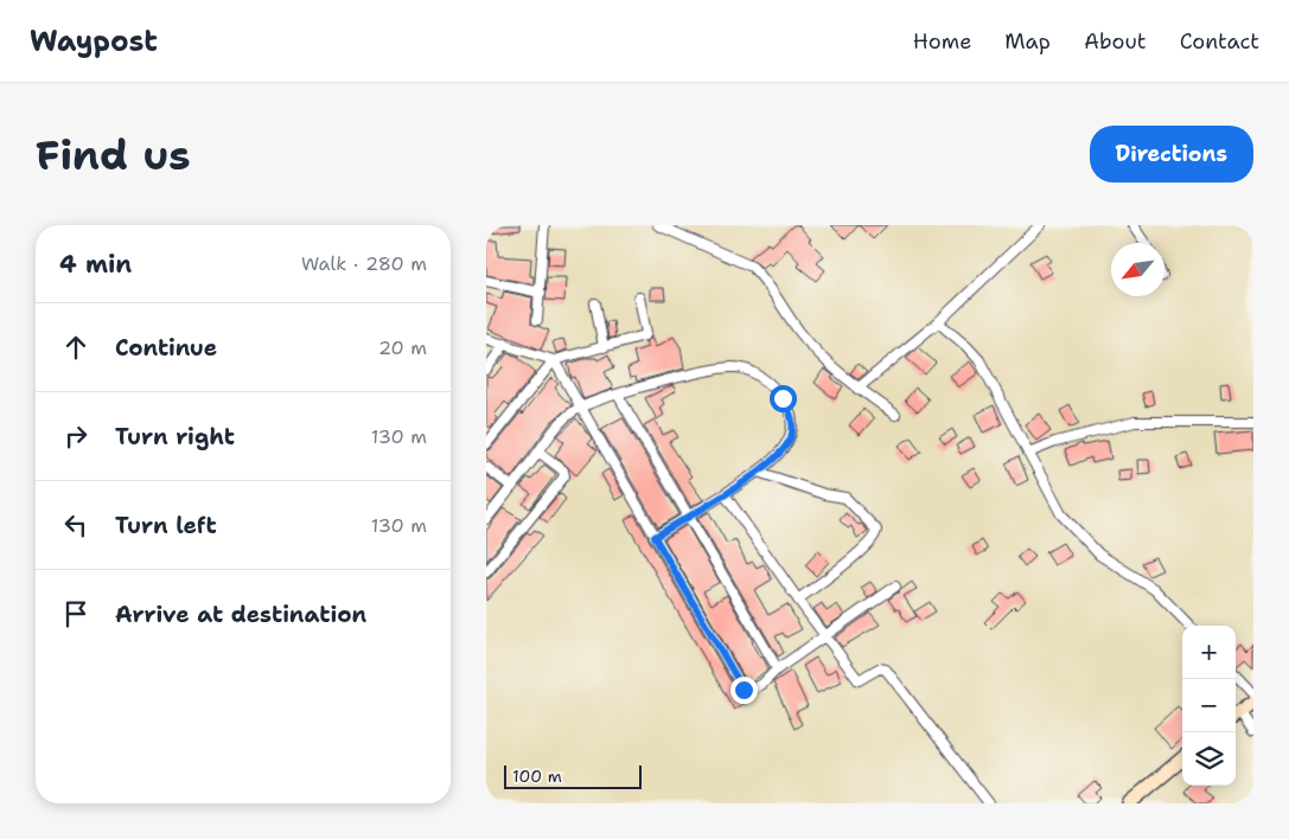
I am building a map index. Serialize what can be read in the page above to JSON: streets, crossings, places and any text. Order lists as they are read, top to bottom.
{
  "scale_bar": "100 m",
  "north": "bottom left",
  "page": {
    "header": "Waypost",
    "nav": [
      "Home",
      "Map",
      "About",
      "Contact"
    ],
    "buttons": "Directions",
    "title": "Find us",
    "heading": ["4 min", "Walk · 280 m"],
    "list": [
      ["Continue", "20 m"],
      ["Turn right", "130 m"],
      ["Turn left", "130 m"],
      "Arrive at destination"
    ],
    "map_buttons": ["+", "−"],
    "scale": "100 m"
  }
}
